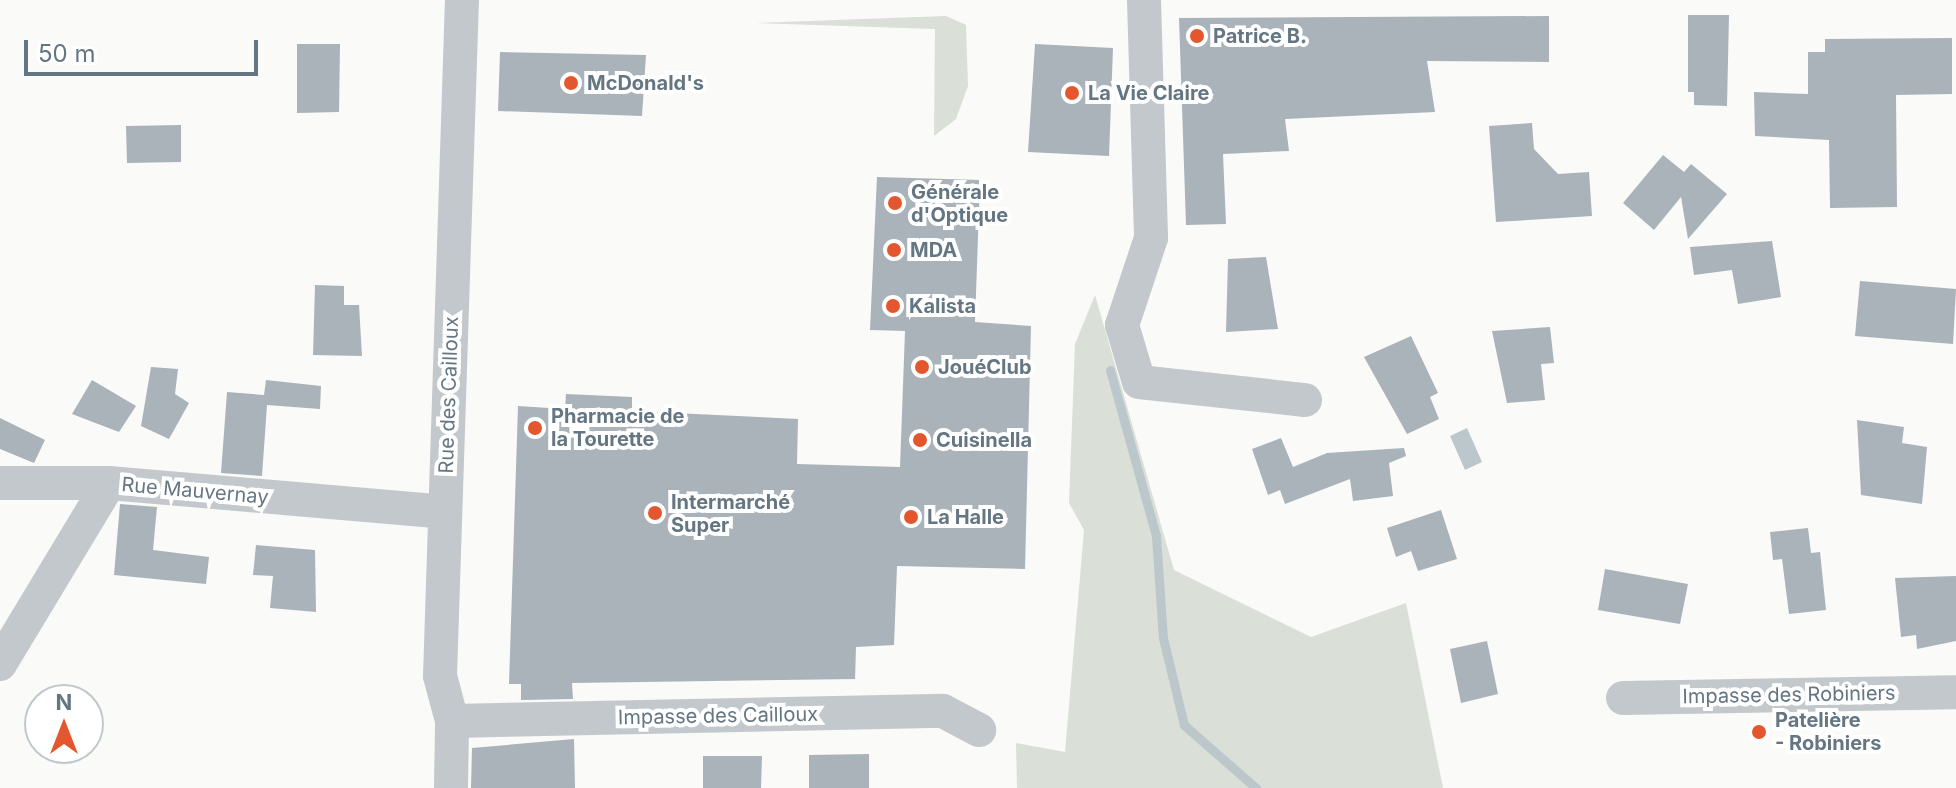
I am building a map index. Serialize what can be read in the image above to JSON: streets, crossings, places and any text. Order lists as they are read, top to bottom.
{
  "streets": {
    "street": [
      "Rue des Cailloux",
      "Rue Mauvernay",
      "Impasse des Robiniers",
      "Impasse des Cailloux"
    ]
  },
  "crossings": [
    ["Rue des Cailloux", "Rue Mauvernay"],
    ["Rue des Cailloux", "Impasse des Cailloux"]
  ],
  "places": [
    "Patrice B.",
    "McDonald's",
    "La Vie Claire",
    "Générale d'Optique",
    "MDA",
    "Kalista",
    "JouéClub",
    "Pharmacie de la Tourette",
    "Cuisinella",
    "Intermarché Super",
    "La Halle",
    "Patelière - Robiniers"
  ],
  "scale_bar": "50 m",
  "north": "top"
}
